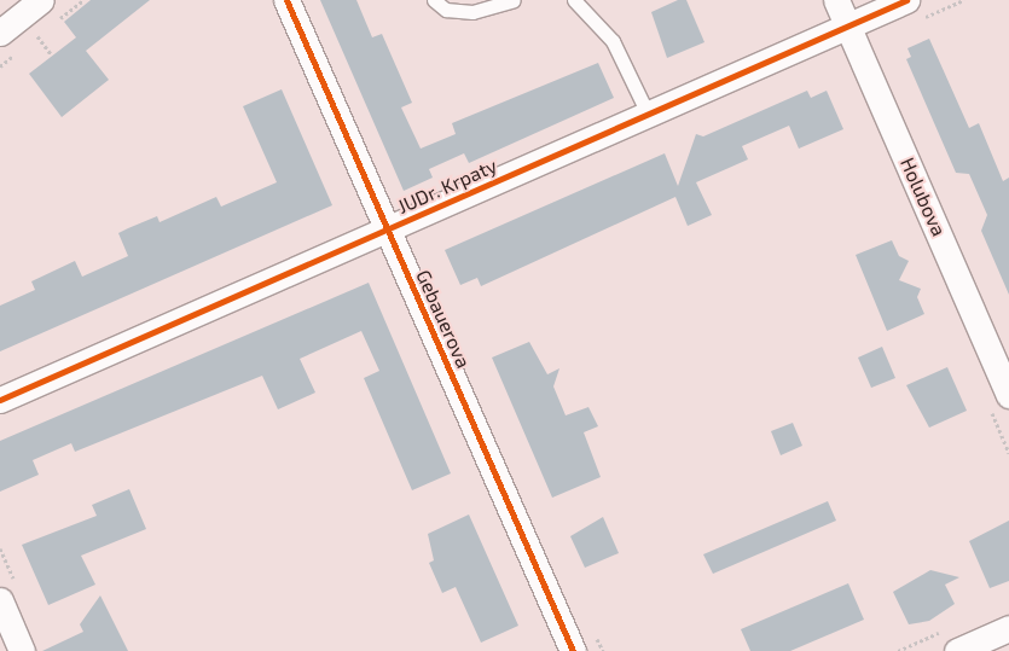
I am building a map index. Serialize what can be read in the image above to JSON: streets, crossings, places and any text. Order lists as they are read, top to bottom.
{
  "streets": {
    "street": ["JUDr. Krpaty", "Holubova", "Gebauerova"]
  },
  "crossings": [
    ["JUDr. Krpaty", "Holubova"],
    ["JUDr. Krpaty", "Gebauerova"]
  ]
}
